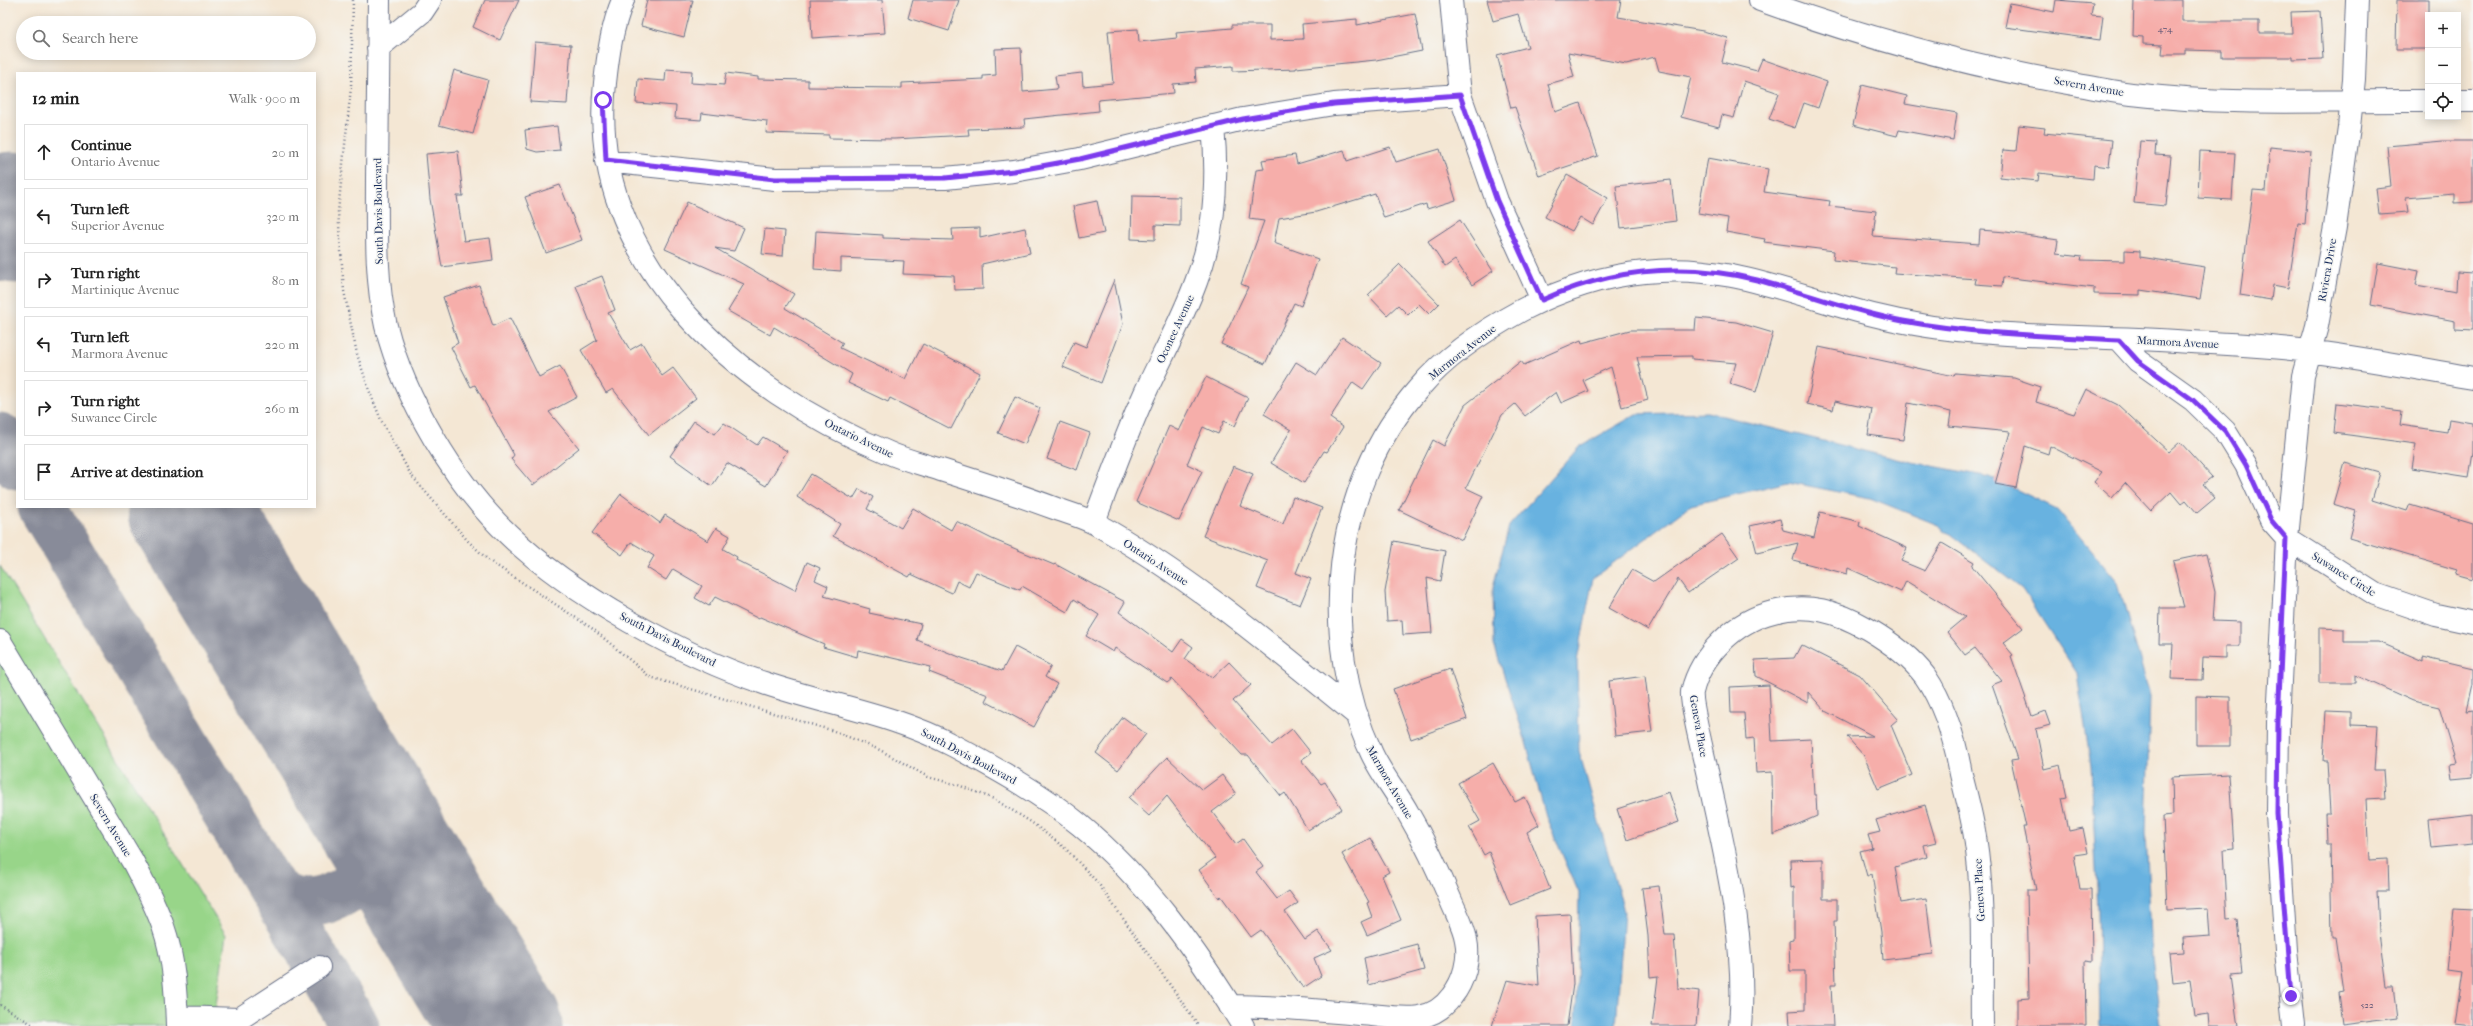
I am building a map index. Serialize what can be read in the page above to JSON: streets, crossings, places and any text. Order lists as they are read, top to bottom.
{
  "streets": {
    "street": [
      "Severn Avenue",
      "South Davis Boulevard",
      "Riviera Drive",
      "Oconee Avenue",
      "Marmora Avenue",
      "Ontario Avenue",
      "Suwanee Circle",
      "Geneva Place"
    ]
  },
  "crossings": [
    ["Severn Avenue", "Riviera Drive"],
    ["South Davis Boulevard", "Marmora Avenue"],
    ["Riviera Drive", "Marmora Avenue"],
    ["Riviera Drive", "Suwanee Circle"],
    ["Oconee Avenue", "Ontario Avenue"],
    ["Marmora Avenue", "Ontario Avenue"],
    ["Marmora Avenue", "Suwanee Circle"]
  ],
  "house_numbers": ["474", "522"],
  "page": {
    "map_buttons": ["+", "−"],
    "search": "Search here",
    "heading": ["12 min", "Walk · 900 m"],
    "list": [
      ["Continue", "Ontario Avenue", "20 m"],
      ["Turn left", "Superior Avenue", "320 m"],
      ["Turn right", "Martinique Avenue", "80 m"],
      ["Turn left", "Marmora Avenue", "220 m"],
      ["Turn right", "Suwanee Circle", "260 m"],
      "Arrive at destination"
    ]
  }
}
